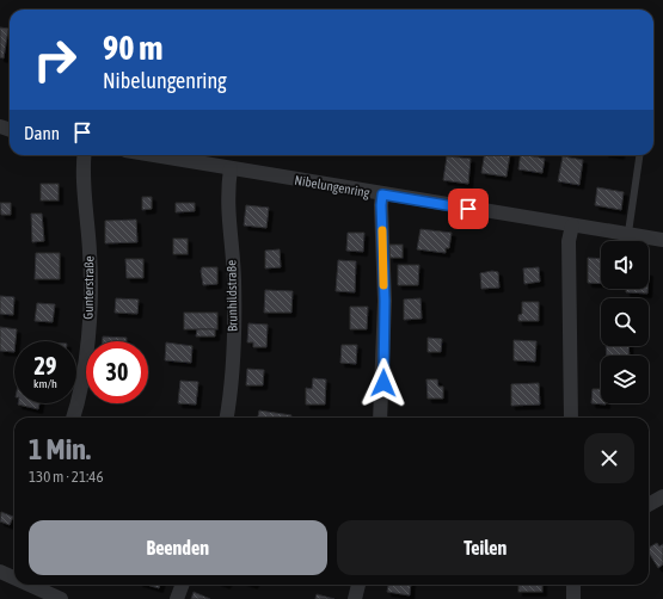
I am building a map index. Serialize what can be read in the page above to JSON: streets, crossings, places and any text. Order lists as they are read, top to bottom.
{
  "streets": {
    "street": ["Nibelungenring", "Gunterstraße", "Brunhildstraße"]
  },
  "crossings": [
    ["Nibelungenring", "Brunhildstraße"]
  ],
  "page": {
    "turn": ["90 m", "Nibelungenring"],
    "then": "Dann",
    "speed": "29 km/h",
    "limit": "30",
    "heading": ["1 Min.", "130 m · 21:46"],
    "buttons": ["Beenden", "Teilen"]
  }
}
